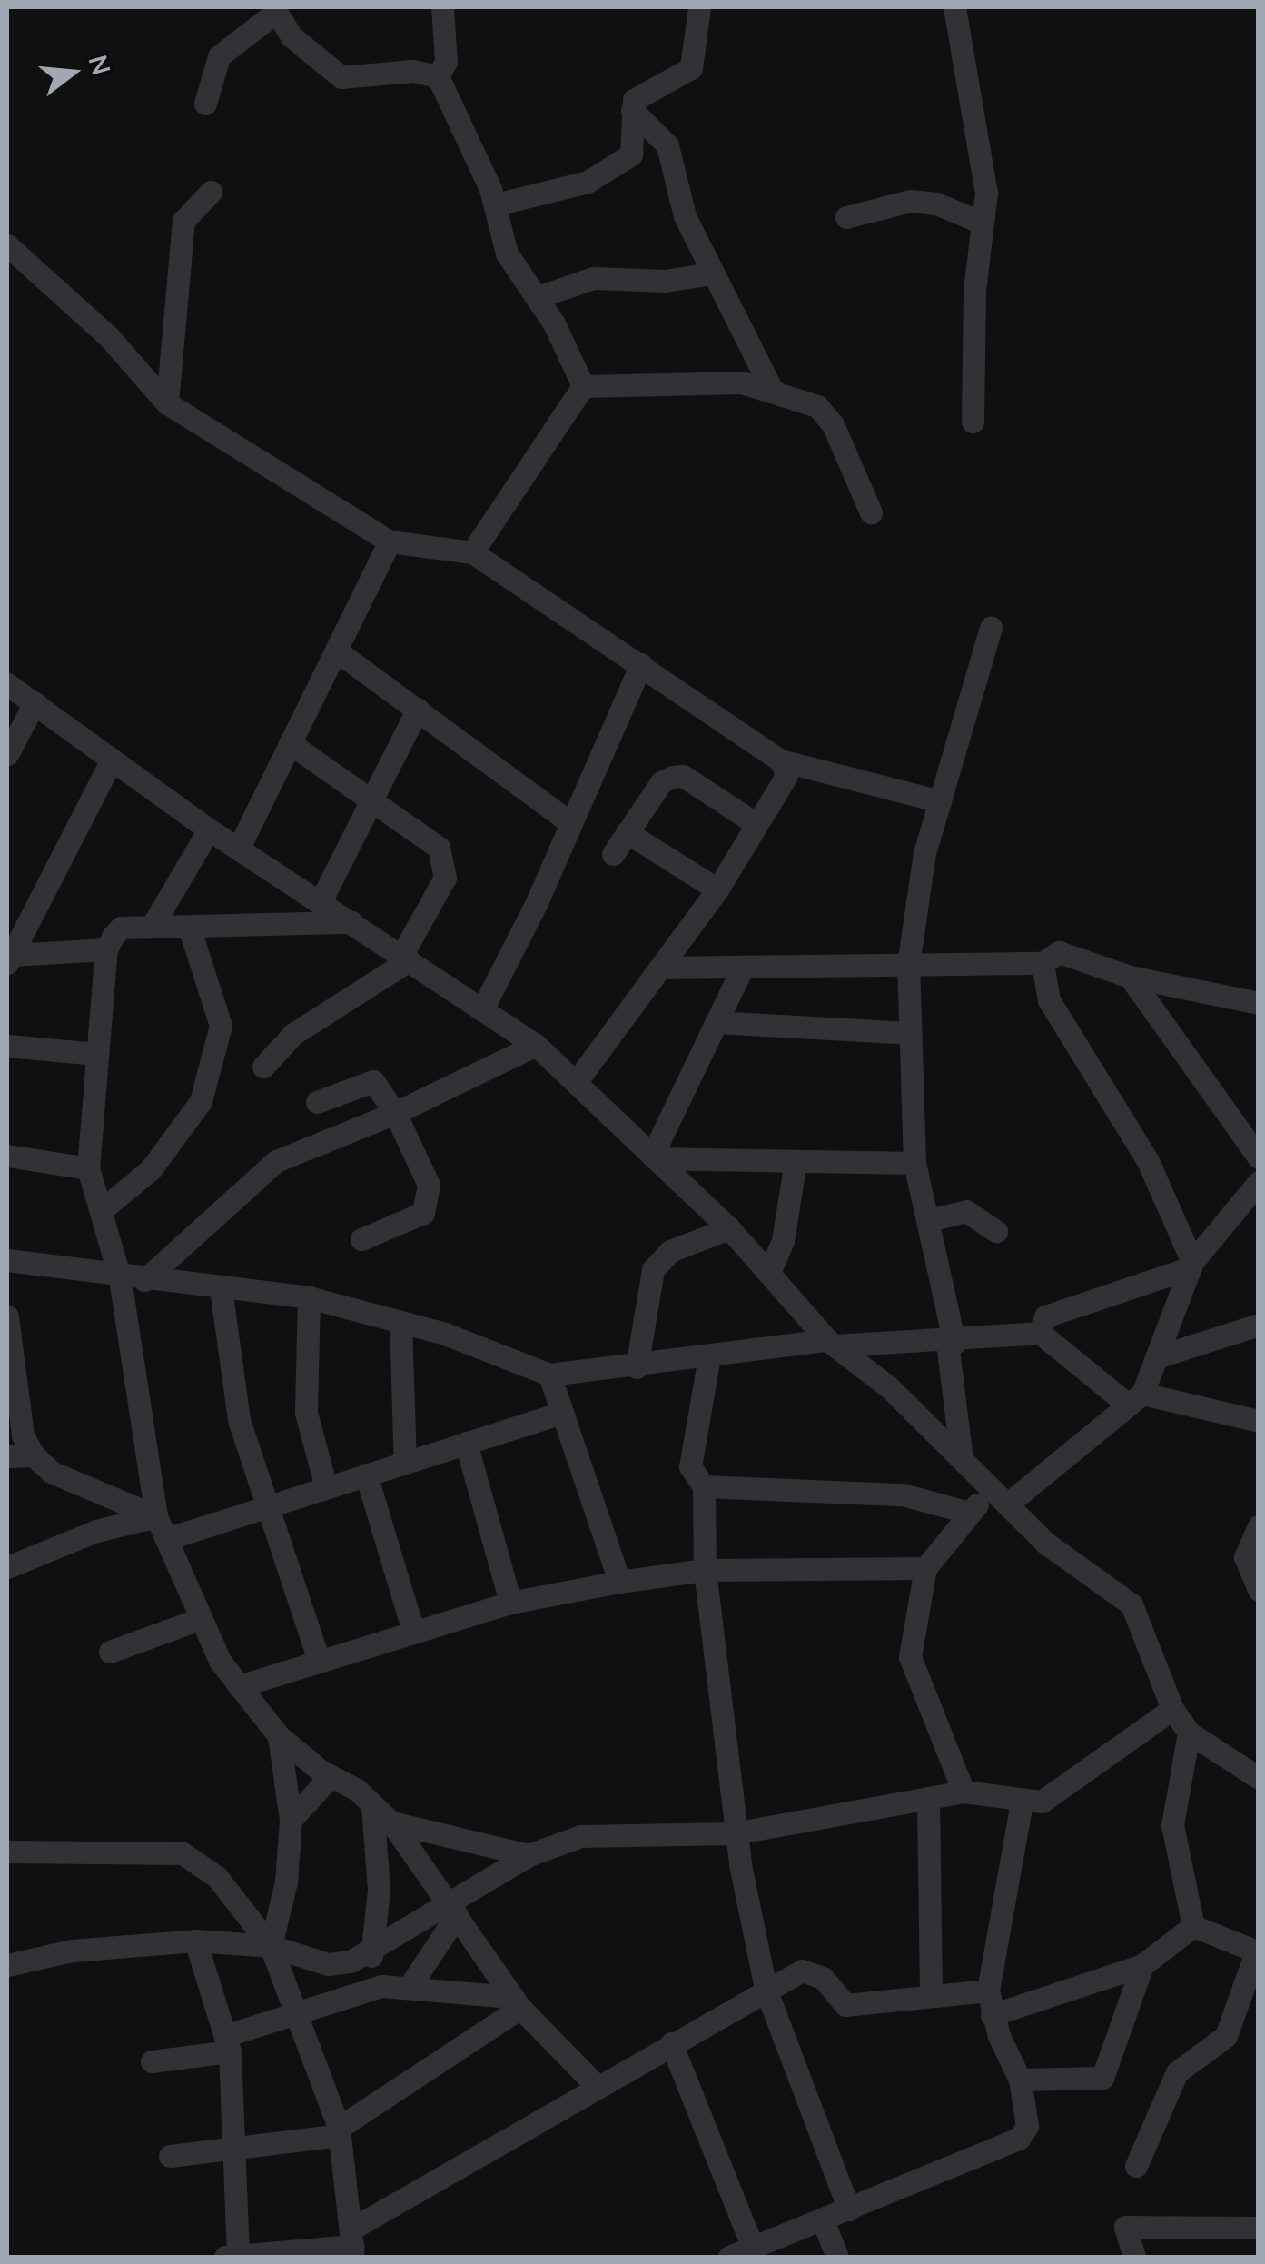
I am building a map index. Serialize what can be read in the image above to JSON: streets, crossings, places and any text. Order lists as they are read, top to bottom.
{
  "north": "right"
}
